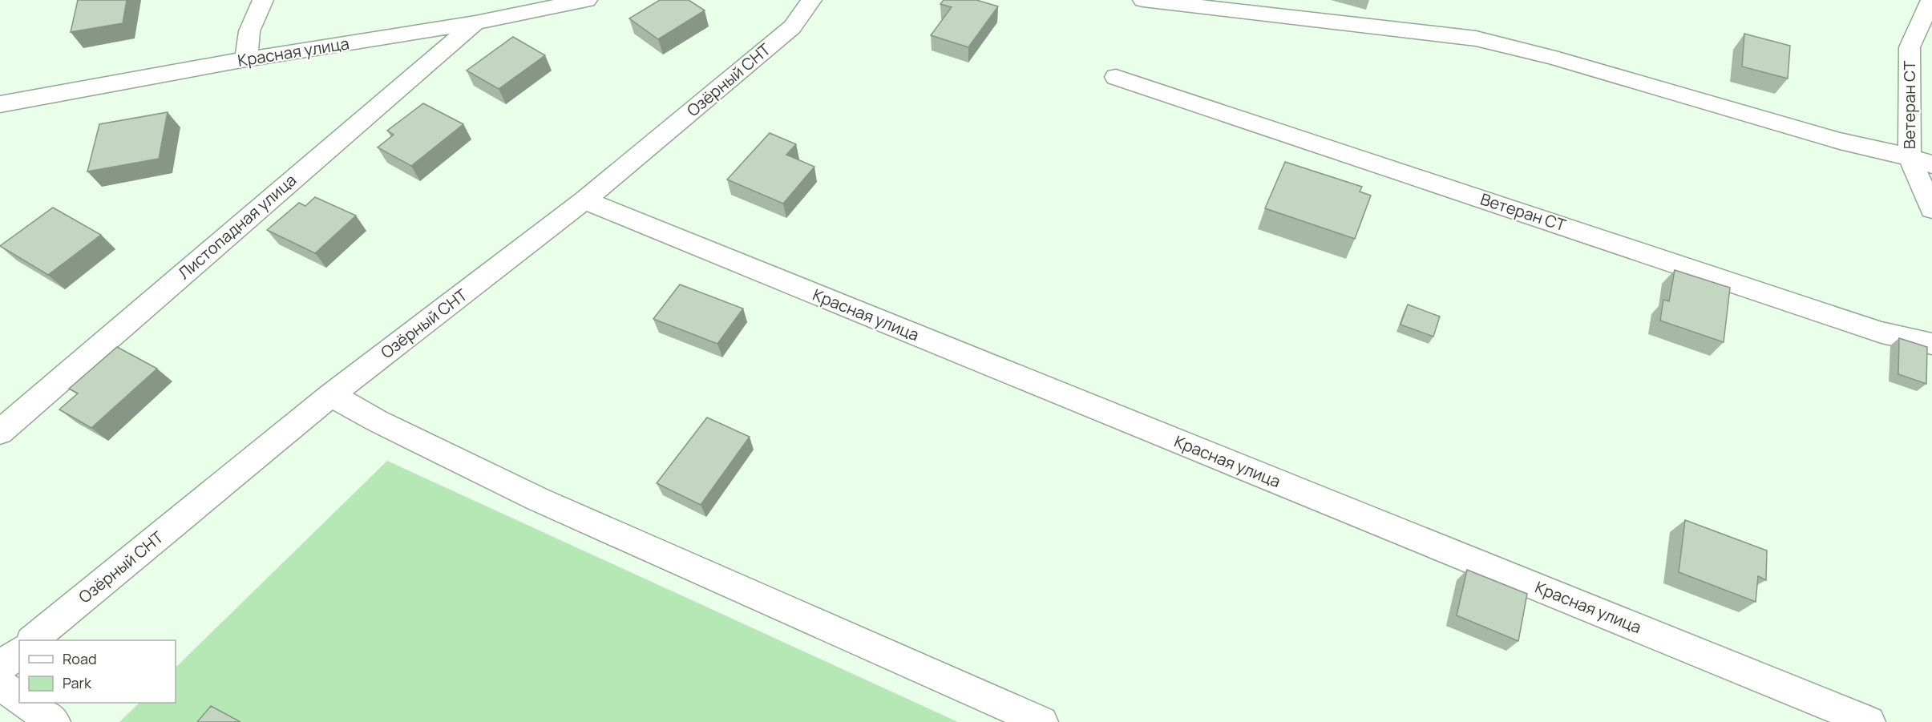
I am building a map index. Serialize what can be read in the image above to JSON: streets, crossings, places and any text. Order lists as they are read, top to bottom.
{
  "streets": {
    "street": [
      "Красная улица",
      "Озёрный СНТ",
      "Ветеран СТ",
      "Листопадная улица"
    ]
  },
  "crossings": [
    ["Красная улица", "Озёрный СНТ"],
    ["Красная улица", "Листопадная улица"]
  ],
  "legend": ["Road", "Park"]
}
